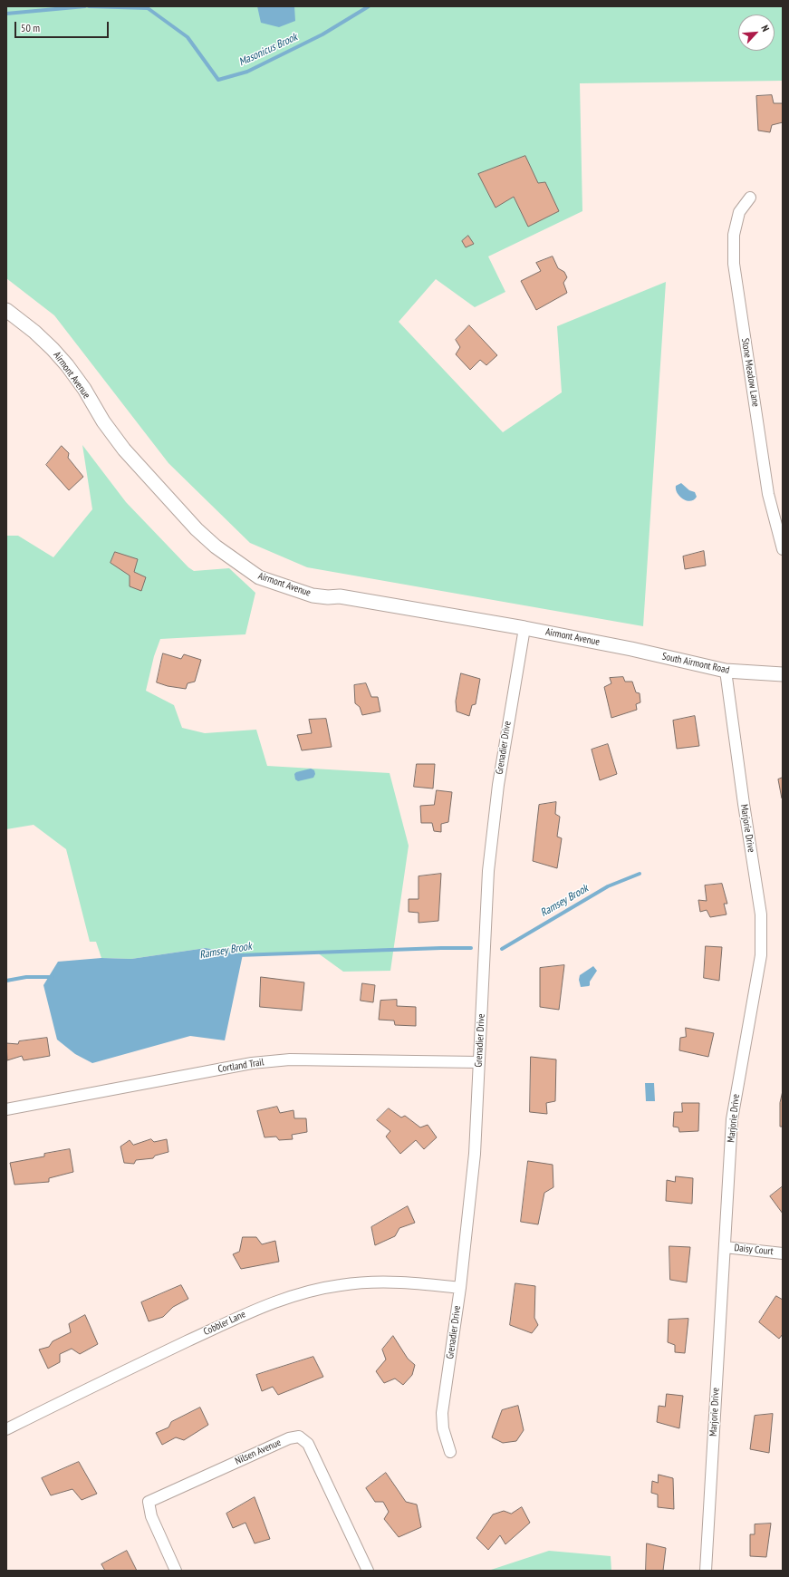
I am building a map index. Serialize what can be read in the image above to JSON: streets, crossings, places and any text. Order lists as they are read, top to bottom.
{
  "streets": {
    "street": [
      "Stone Meadow Lane",
      "Airmont Avenue",
      "South Airmont Road",
      "Grenadier Drive",
      "Marjorie Drive",
      "Cortland Trail",
      "Daisy Court",
      "Cobbler Lane",
      "Nilsen Avenue"
    ]
  },
  "crossings": [
    ["Airmont Avenue", "South Airmont Road"],
    ["Airmont Avenue", "Grenadier Drive"],
    ["South Airmont Road", "Marjorie Drive"],
    ["Grenadier Drive", "Cortland Trail"],
    ["Grenadier Drive", "Cobbler Lane"],
    ["Marjorie Drive", "Daisy Court"]
  ],
  "water": ["Masonicus Brook", "Ramsey Brook"],
  "scale_bar": "50 m",
  "north": "top right"
}
